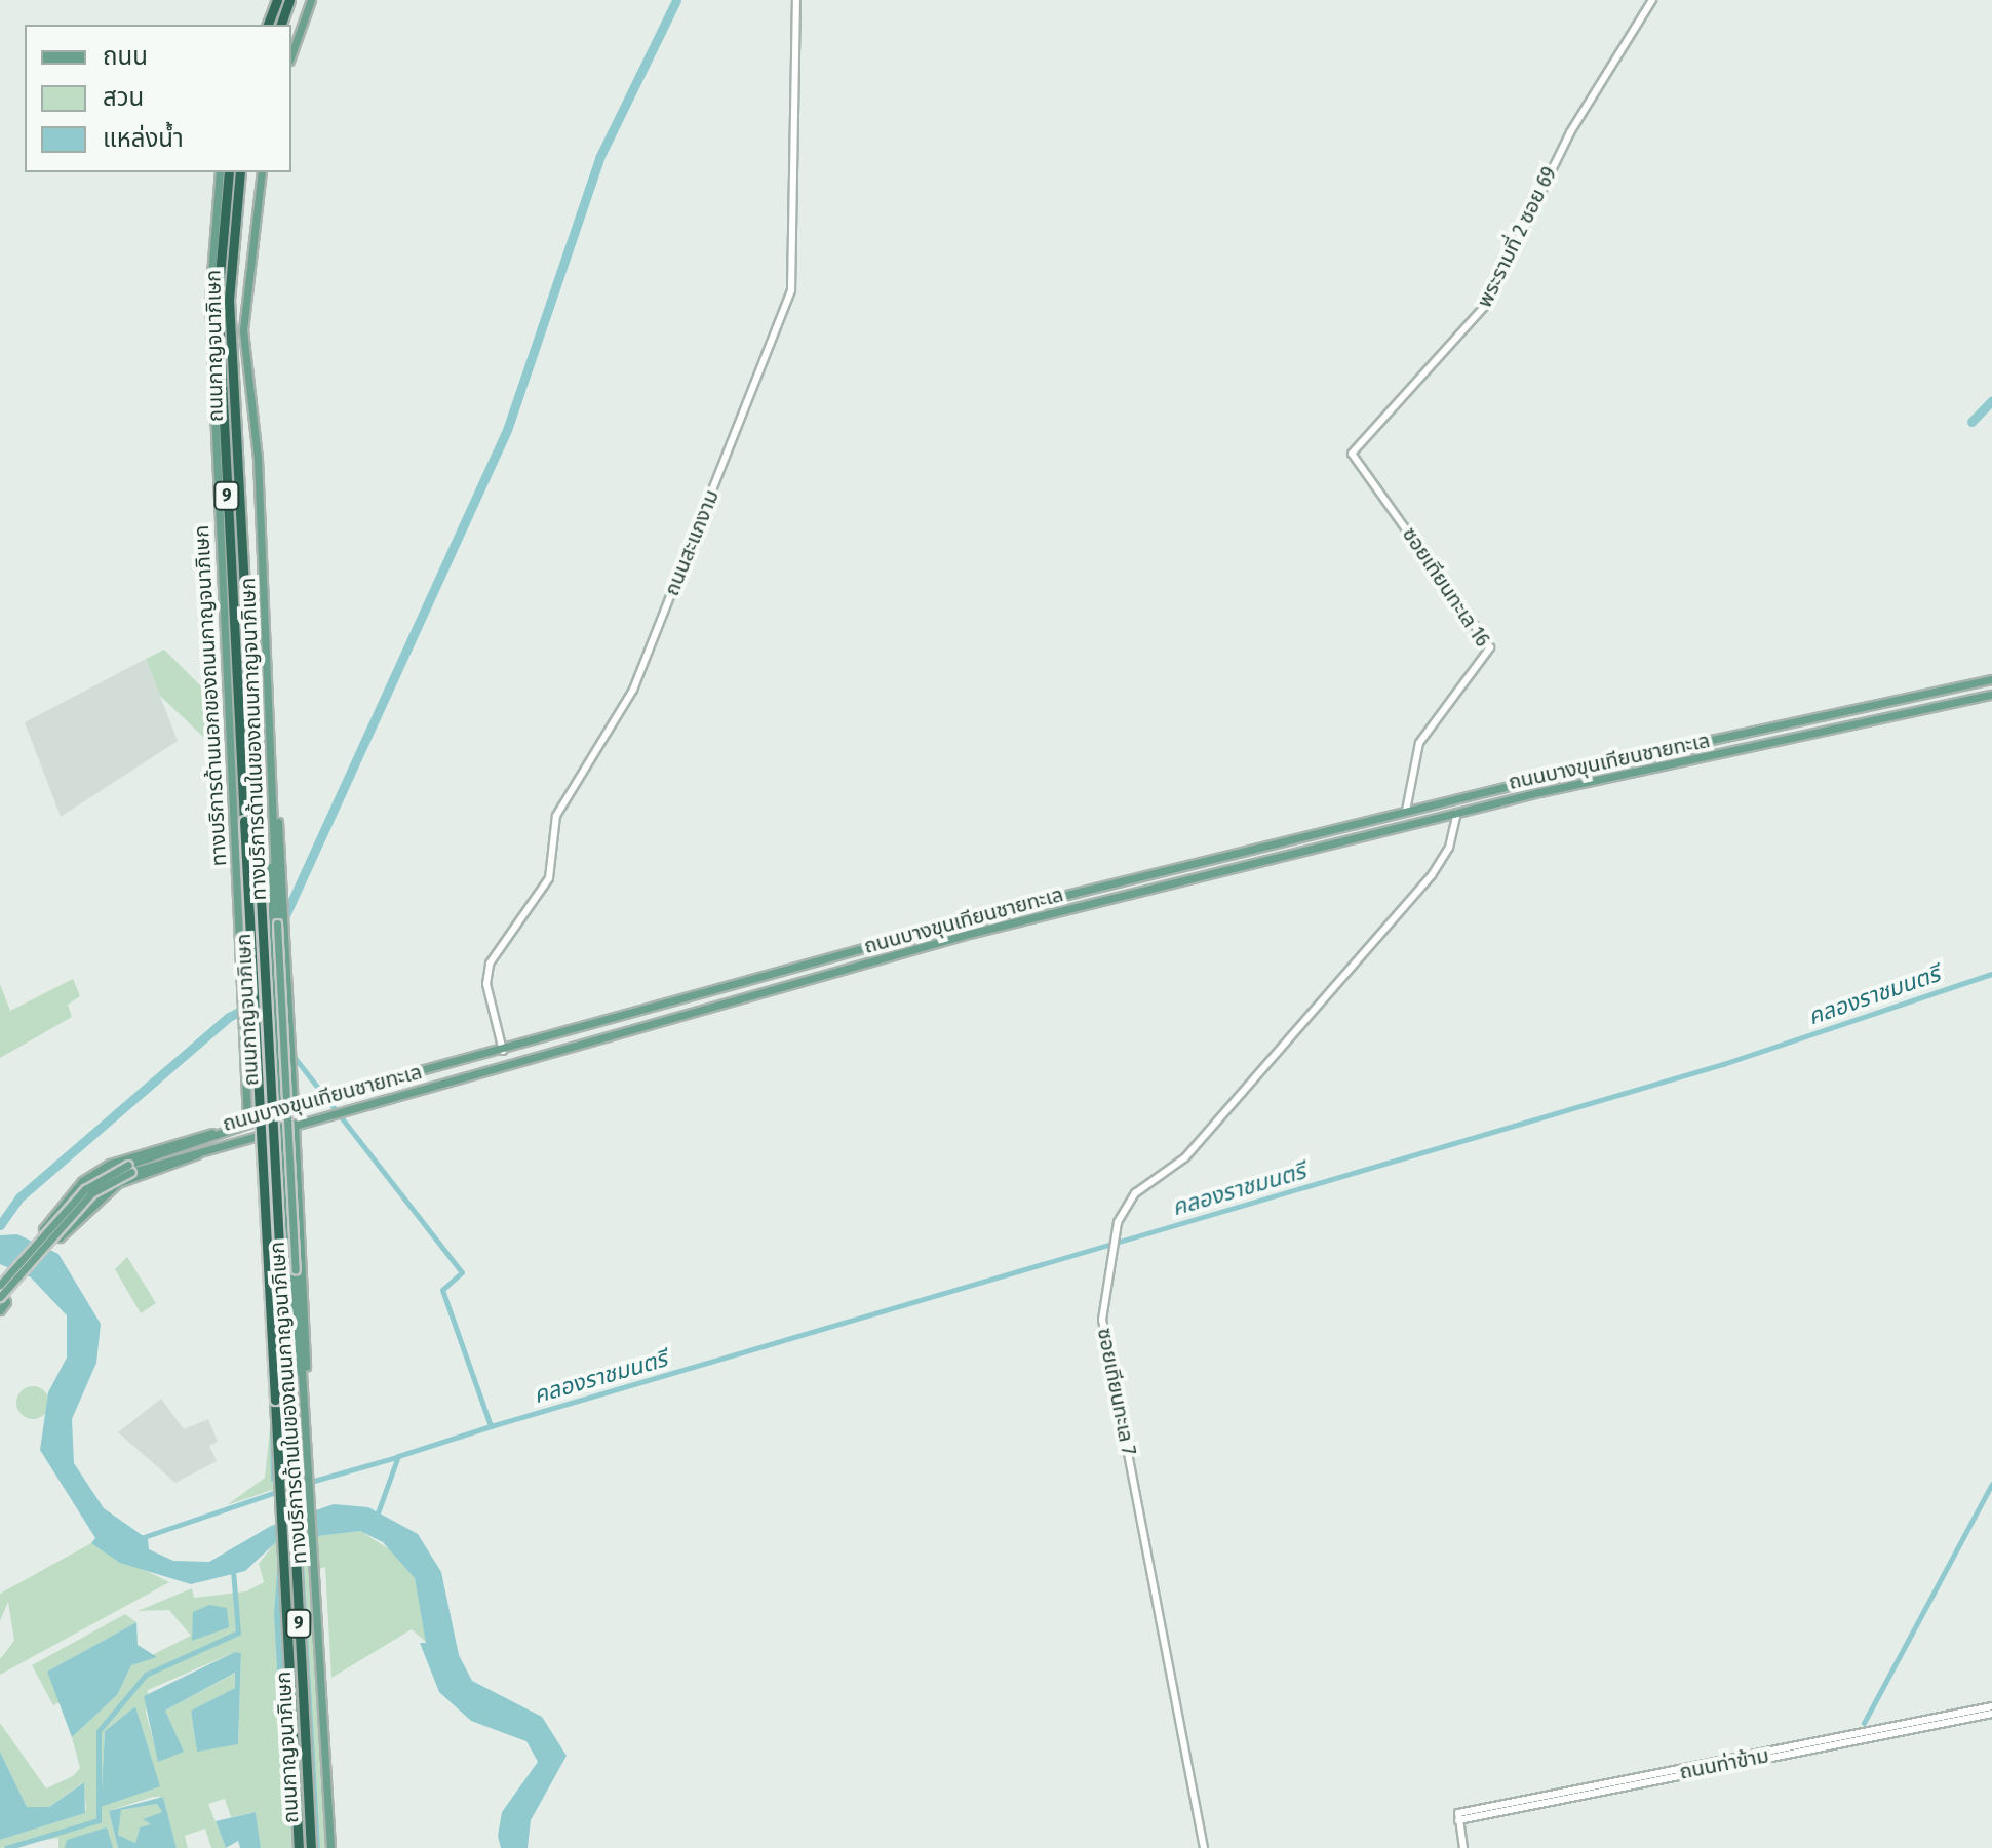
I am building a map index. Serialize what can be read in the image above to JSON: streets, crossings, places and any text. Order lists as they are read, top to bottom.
{
  "streets": {
    "highway": ["ถนนกาญจนาภิเษก", "9"],
    "main road": ["ทางบริการด้านนอกของถนนกาญจนาภิเษก", "ทางบริการด้านในของถนนกาญจนาภิเษก", "ถนนบางขุนเทียนชายทะเล"],
    "street": [
      "พระรามที่ 2 ซอย 69",
      "ถนนสะแกงาม",
      "ซอยเทียนทะเล 16",
      "ซอยเทียนทะเล 7",
      "ถนนท่าข้าม"
    ]
  },
  "crossings": [
    ["พระรามที่ 2 ซอย 69", "ซอยเทียนทะเล 16"],
    ["ถนนสะแกงาม", "ถนนบางขุนเทียนชายทะเล"],
    ["ซอยเทียนทะเล 16", "ถนนบางขุนเทียนชายทะเล"],
    ["ทางบริการด้านนอกของถนนกาญจนาภิเษก", "ถนนบางขุนเทียนชายทะเล"],
    ["ถนนบางขุนเทียนชายทะเล", "ซอยเทียนทะเล 7"]
  ],
  "water": ["คลองราชมนตรี"],
  "legend": ["ถนน", "สวน", "แหล่งน้ำ"]
}
